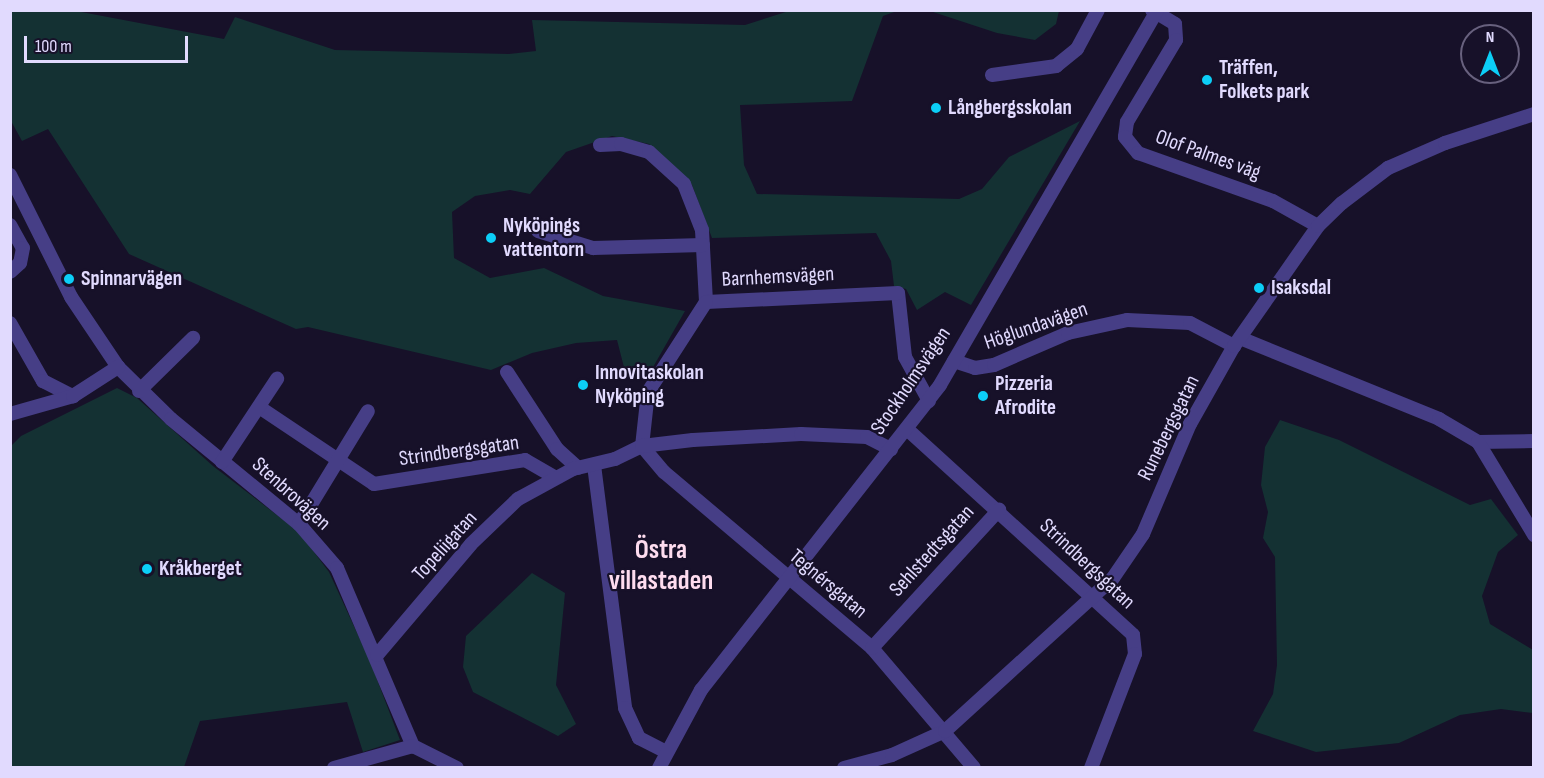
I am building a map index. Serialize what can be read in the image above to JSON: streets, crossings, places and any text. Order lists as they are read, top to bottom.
{
  "streets": {
    "street": [
      "Olof Palmes väg",
      "Barnhemsvägen",
      "Höglundavägen",
      "Stockholmsvägen",
      "Runebergsgatan",
      "Strindbergsgatan",
      "Stenbrovägen",
      "Topeliigatan",
      "Sehlstedtsgatan",
      "Tegnérsgatan"
    ]
  },
  "crossings": [
    ["Olof Palmes väg", "Stockholmsvägen"],
    ["Olof Palmes väg", "Runebergsgatan"],
    ["Barnhemsvägen", "Stockholmsvägen"],
    ["Barnhemsvägen", "Tegnérsgatan"],
    ["Höglundavägen", "Stockholmsvägen"],
    ["Höglundavägen", "Runebergsgatan"],
    ["Stockholmsvägen", "Strindbergsgatan"],
    ["Stockholmsvägen", "Tegnérsgatan"],
    ["Runebergsgatan", "Strindbergsgatan"],
    ["Runebergsgatan", "Tegnérsgatan"],
    ["Strindbergsgatan", "Topeliigatan"],
    ["Strindbergsgatan", "Sehlstedtsgatan"],
    ["Stenbrovägen", "Topeliigatan"],
    ["Sehlstedtsgatan", "Tegnérsgatan"]
  ],
  "districts": ["Östra villastaden"],
  "places": [
    "Träffen, Folkets park",
    "Långbergsskolan",
    "Nyköpings vattentorn",
    "Spinnarvägen",
    "Isaksdal",
    "Innovitaskolan Nyköping",
    "Pizzeria Afrodite",
    "Kråkberget"
  ],
  "scale_bar": "100 m",
  "north": "top"
}
